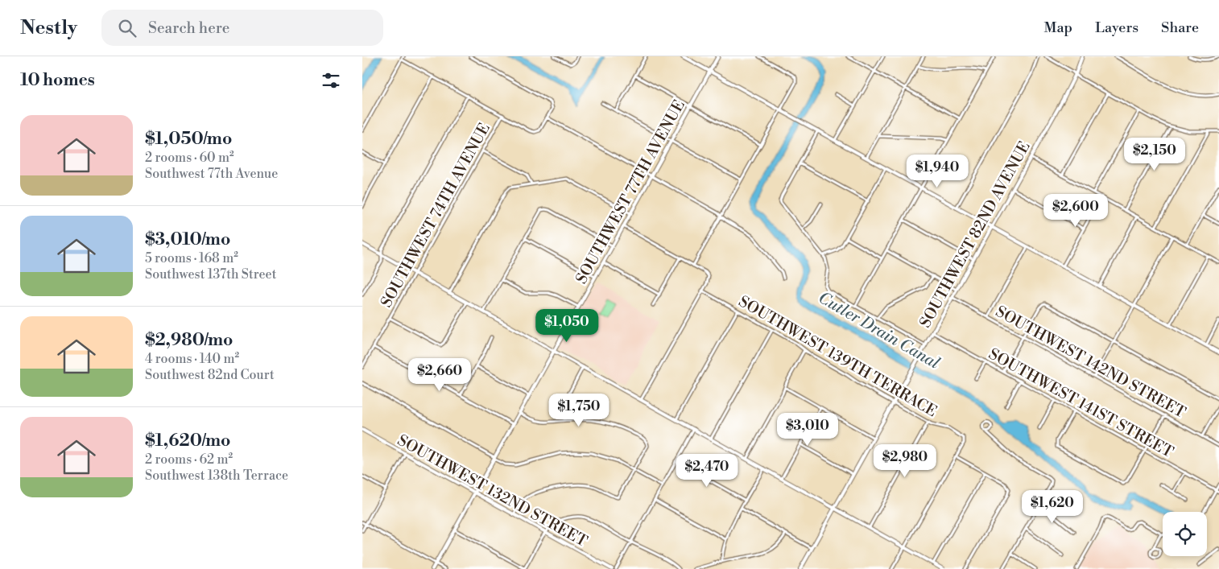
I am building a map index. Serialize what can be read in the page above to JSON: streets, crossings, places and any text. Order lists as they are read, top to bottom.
{
  "streets": {
    "street": [
      "SOUTHWEST 77TH AVENUE",
      "SOUTHWEST 74TH AVENUE",
      "SOUTHWEST 82ND AVENUE",
      "SOUTHWEST 139TH TERRACE",
      "SOUTHWEST 142ND STREET",
      "SOUTHWEST 141ST STREET",
      "SOUTHWEST 132ND STREET"
    ]
  },
  "crossings": [
    ["SOUTHWEST 77TH AVENUE", "SOUTHWEST 132ND STREET"],
    ["SOUTHWEST 82ND AVENUE", "SOUTHWEST 139TH TERRACE"],
    ["SOUTHWEST 82ND AVENUE", "SOUTHWEST 142ND STREET"],
    ["SOUTHWEST 82ND AVENUE", "SOUTHWEST 141ST STREET"]
  ],
  "water": ["Cutler Drain Canal"],
  "page": {
    "header": "Nestly",
    "search": "Search here",
    "nav": ["Map", "Layers", "Share"],
    "heading": "10 homes",
    "list": [
      {
        "name": "$1,050/mo",
        "note": "2 rooms · 60 m² · Southwest 77th Avenue"
      },
      {
        "name": "$3,010/mo",
        "note": "5 rooms · 168 m² · Southwest 137th Street"
      },
      {
        "name": "$2,980/mo",
        "note": "4 rooms · 140 m² · Southwest 82nd Court"
      },
      {
        "name": "$1,620/mo",
        "note": "2 rooms · 62 m² · Southwest 138th Terrace"
      }
    ],
    "price": [
      "$2,150",
      "$1,940",
      "$2,600",
      "$1,050",
      "$2,660",
      "$1,750",
      "$3,010",
      "$2,980",
      "$2,470",
      "$1,620"
    ]
  }
}
